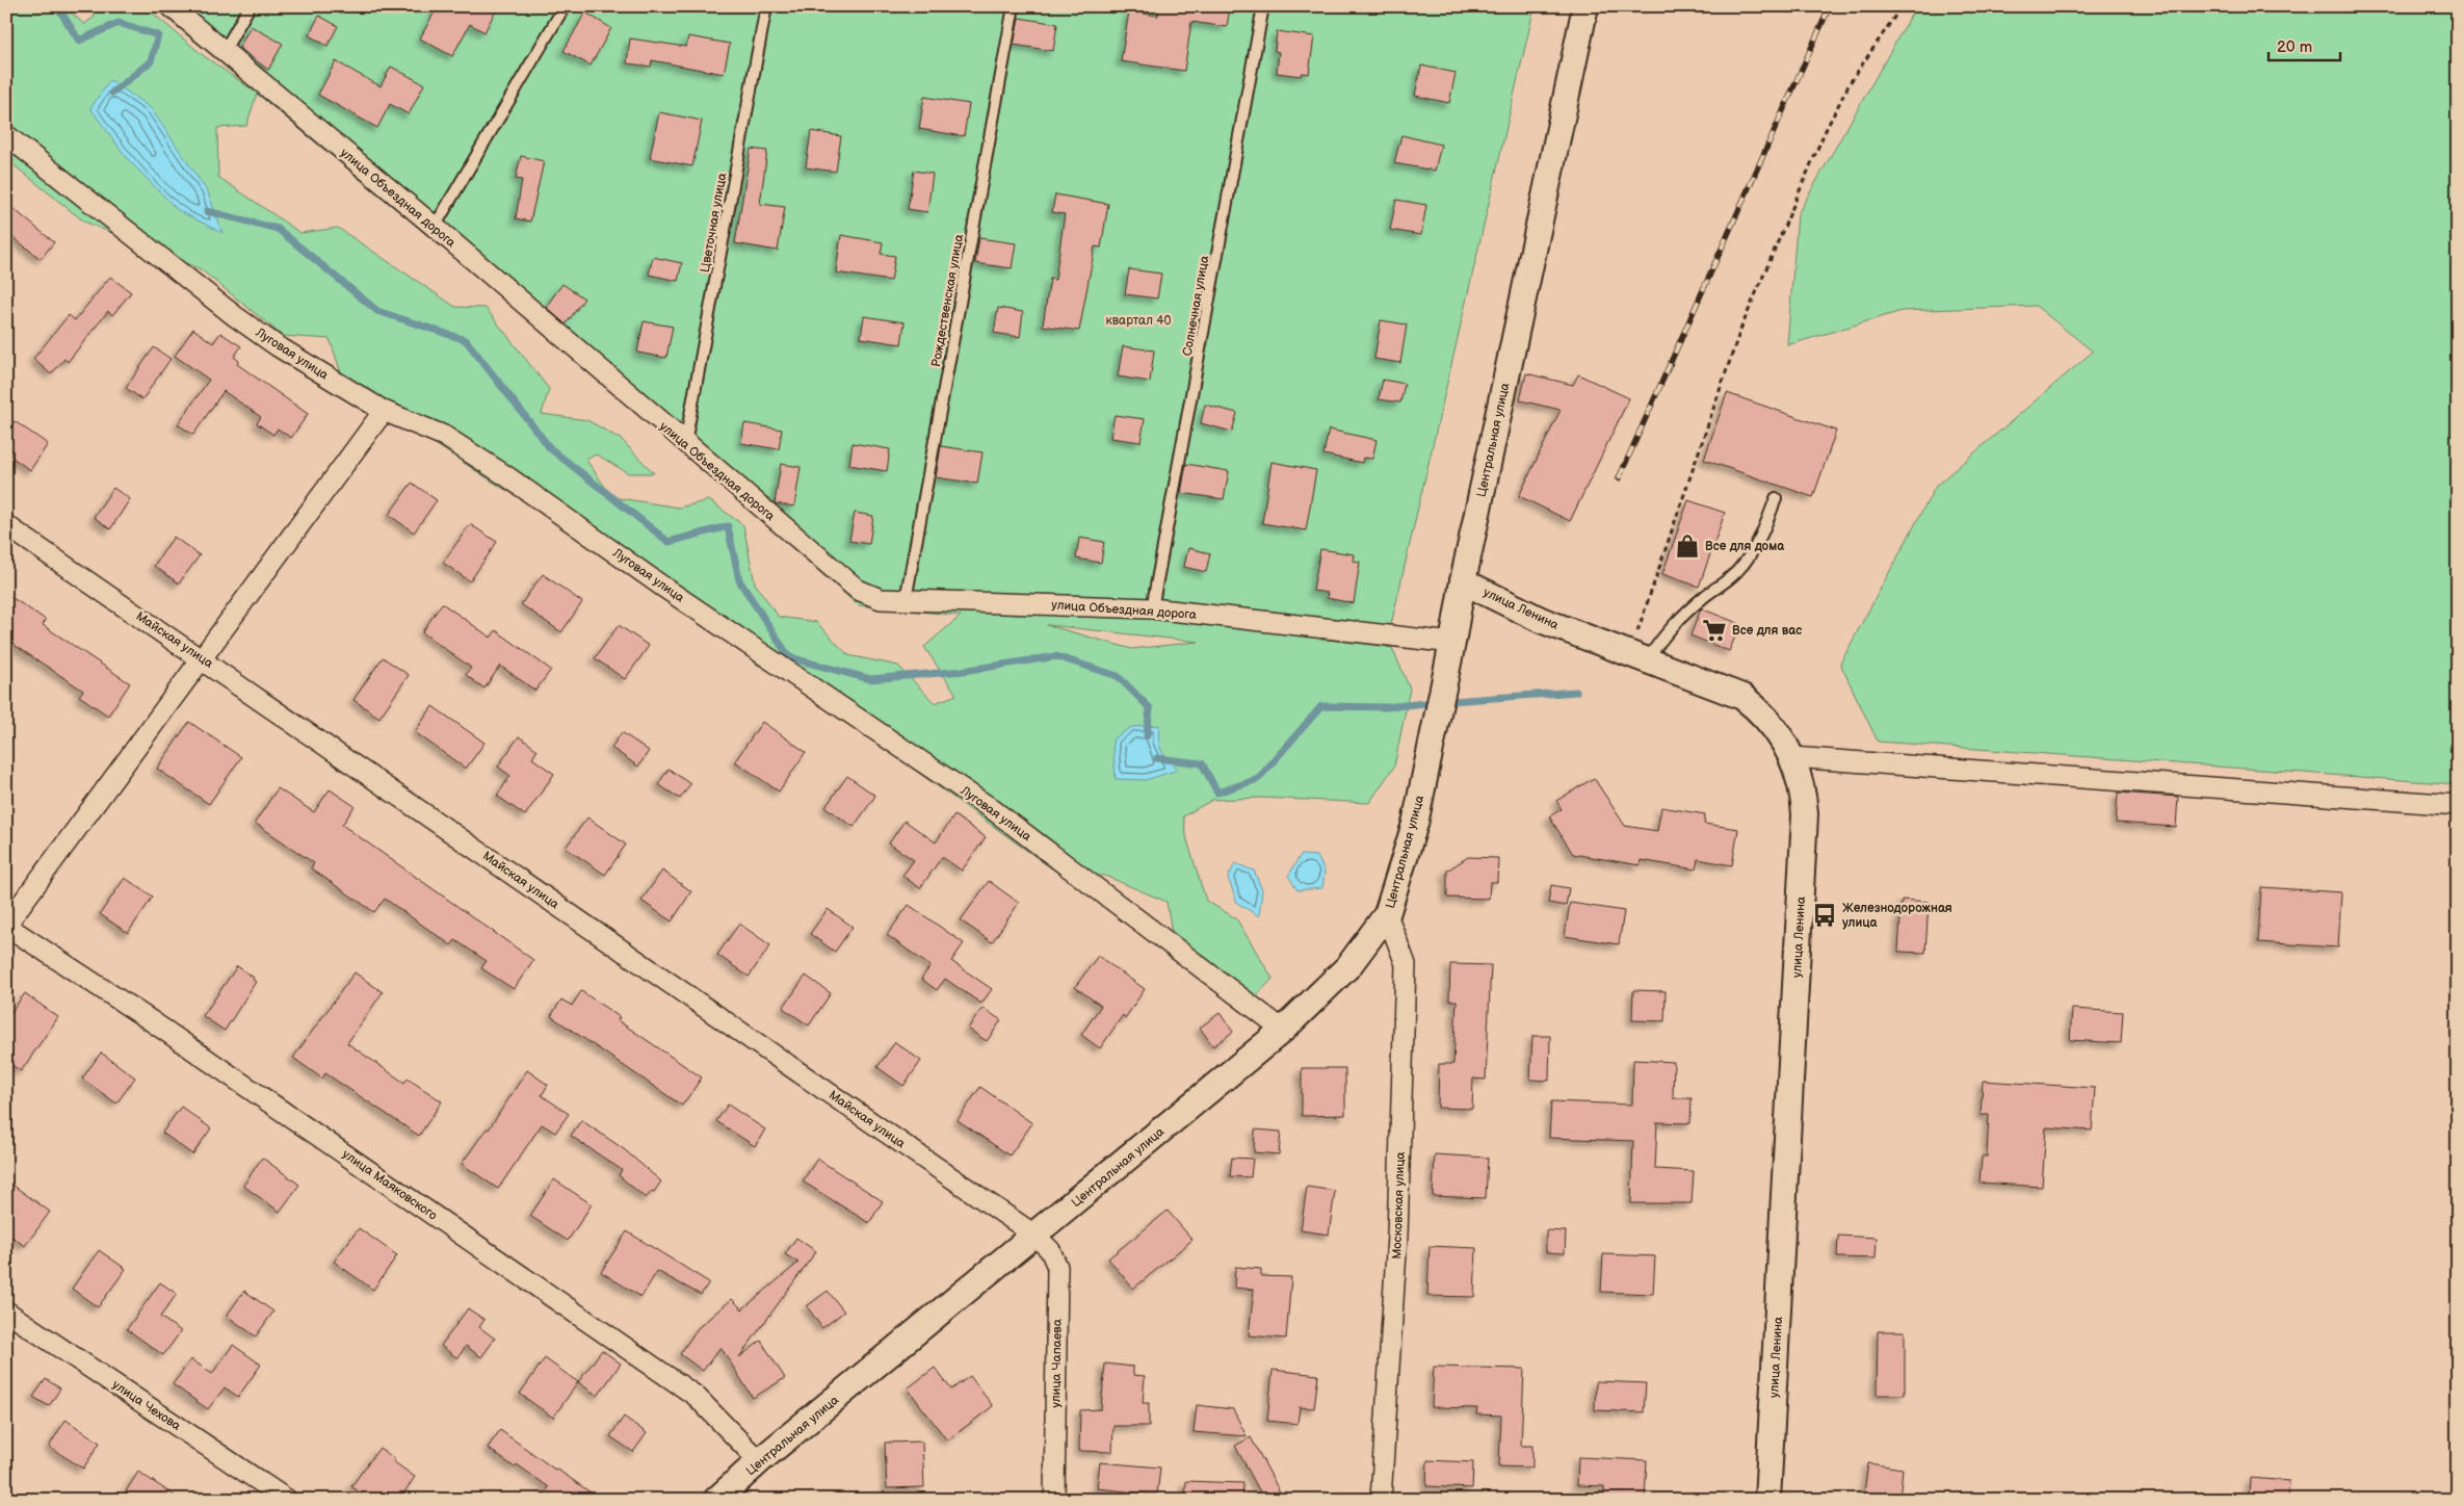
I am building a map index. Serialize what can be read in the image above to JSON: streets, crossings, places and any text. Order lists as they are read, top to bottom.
{
  "streets": {
    "street": [
      "улица Объездная дорога",
      "Луговая улица",
      "Центральная улица",
      "улица Ленина",
      "Майская улица",
      "улица Маяковского",
      "Московская улица",
      "улица Чапаева",
      "улица Чехова"
    ],
    "lane": ["Цветочная улица", "Рождественская улица", "Солнечная улица"]
  },
  "crossings": [
    ["улица Объездная дорога", "Цветочная улица"],
    ["улица Объездная дорога", "Рождественская улица"],
    ["улица Объездная дорога", "Солнечная улица"],
    ["улица Объездная дорога", "Центральная улица"],
    ["Луговая улица", "Центральная улица"],
    ["Центральная улица", "улица Ленина"],
    ["Центральная улица", "Майская улица"],
    ["Центральная улица", "улица Маяковского"],
    ["Центральная улица", "Московская улица"],
    ["Центральная улица", "улица Чапаева"],
    ["Майская улица", "улица Чапаева"]
  ],
  "parks": ["квартал 40"],
  "places": {
    "shop": ["Все для дома"],
    "supermarket": ["Все для вас"],
    "bus stop": ["Железнодорожная улица"]
  },
  "scale_bar": "20 m"
}
